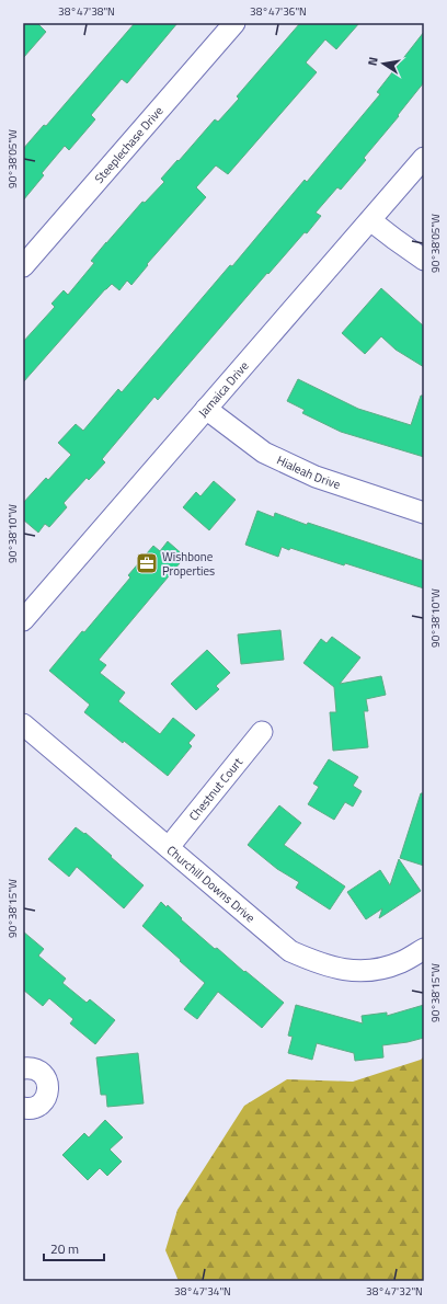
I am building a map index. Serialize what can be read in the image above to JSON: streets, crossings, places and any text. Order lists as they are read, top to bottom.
{
  "streets": {
    "street": [
      "Steeplechase Drive",
      "Jamaica Drive",
      "Hialeah Drive",
      "Chestnut Court",
      "Churchill Downs Drive"
    ]
  },
  "crossings": [
    ["Jamaica Drive", "Hialeah Drive"],
    ["Chestnut Court", "Churchill Downs Drive"]
  ],
  "places": {
    "office": ["Wishbone Properties"]
  },
  "scale_bar": "20 m",
  "north": "left",
  "coordinates": [
    "38°47'38\"N",
    "38°47'36\"N",
    "90°38'05\"W",
    "90°38'10\"W",
    "90°38'15\"W",
    "38°47'34\"N",
    "38°47'32\"N"
  ]
}
